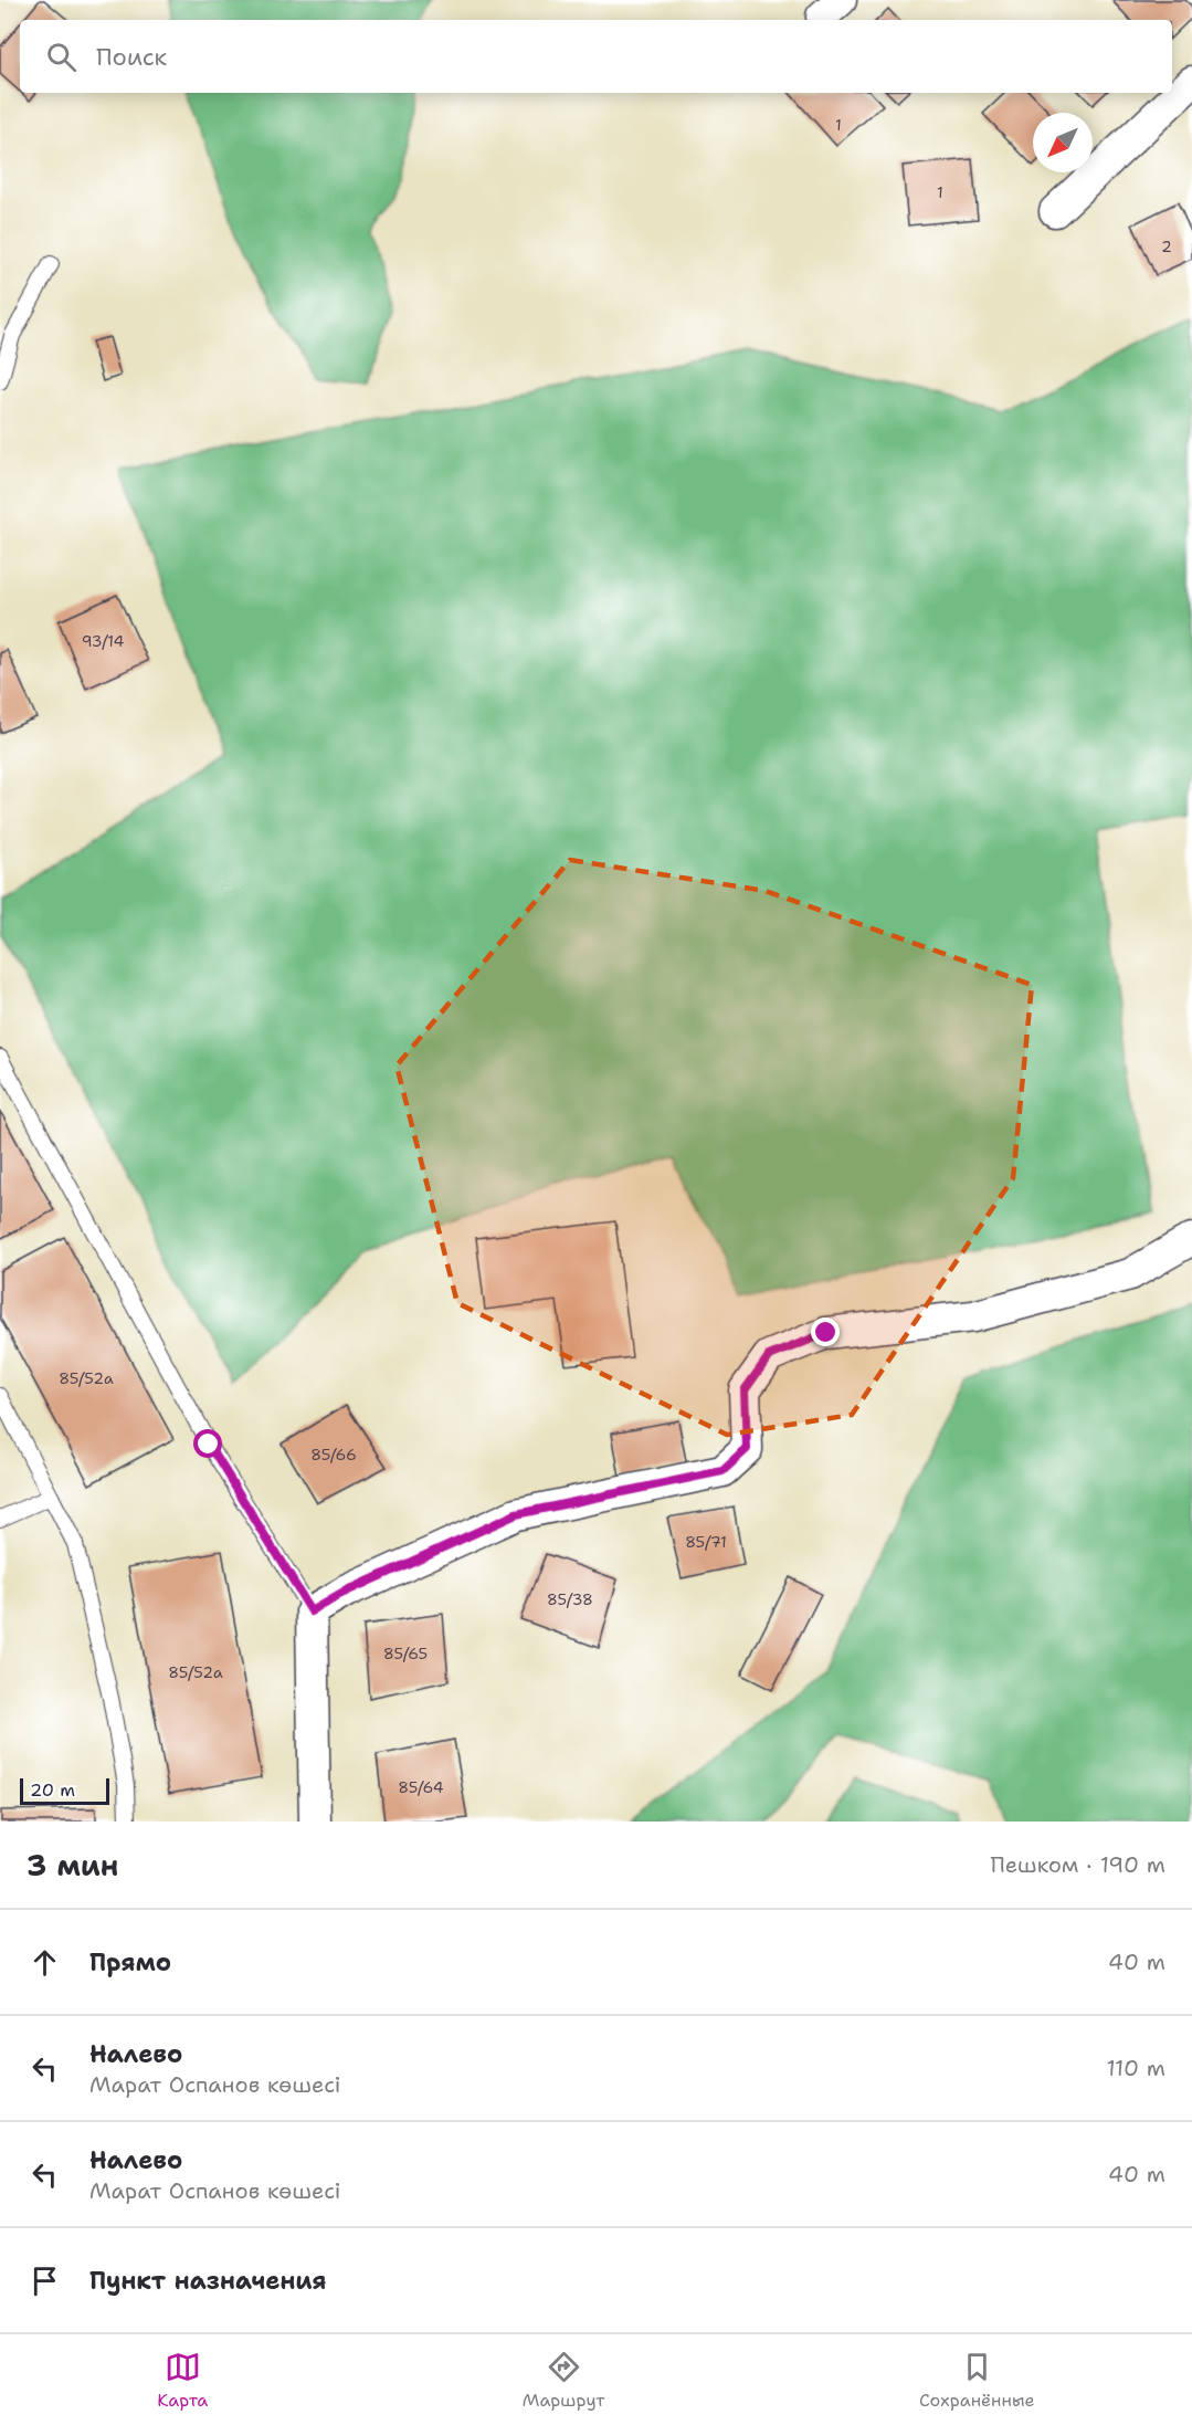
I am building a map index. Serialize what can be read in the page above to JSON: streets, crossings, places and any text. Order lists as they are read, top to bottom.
{
  "house_numbers": [
    "1",
    "1",
    "2",
    "93/14",
    "85/52а",
    "85/66",
    "85/71",
    "85/38",
    "85/65",
    "85/52а",
    "85/64"
  ],
  "scale_bar": "20 m",
  "north": "bottom left",
  "page": {
    "search": "Поиск",
    "scale": "20 m",
    "heading": ["3 мин", "Пешком · 190 m"],
    "list": [
      ["Прямо", "40 m"],
      ["Налево", "Марат Оспанов көшесі", "110 m"],
      ["Налево", "Марат Оспанов көшесі", "40 m"],
      "Пункт назначения"
    ],
    "nav": ["Карта", "Маршрут", "Сохранённые"]
  }
}
